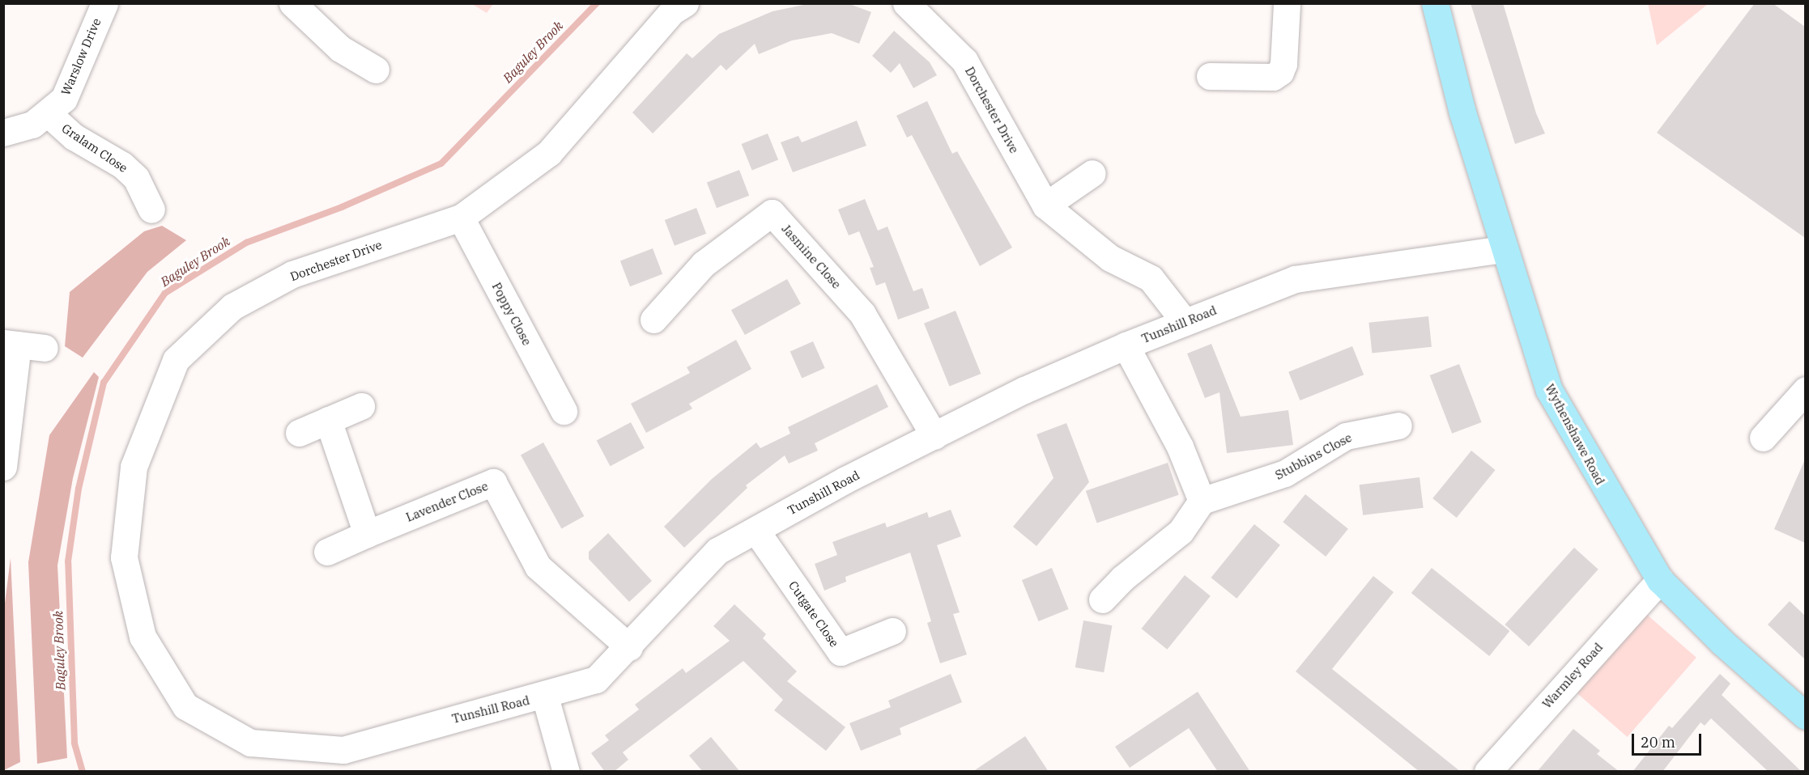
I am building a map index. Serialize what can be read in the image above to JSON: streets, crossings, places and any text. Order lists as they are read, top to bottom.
{
  "streets": {
    "main road": ["Wythenshawe Road"],
    "street": [
      "Warslow Drive",
      "Dorchester Drive",
      "Gralam Close",
      "Jasmine Close",
      "Poppy Close",
      "Tunshill Road",
      "Stubbins Close",
      "Lavender Close",
      "Cutgate Close",
      "Warmley Road"
    ]
  },
  "crossings": [
    ["Warslow Drive", "Gralam Close"],
    ["Dorchester Drive", "Poppy Close"],
    ["Dorchester Drive", "Tunshill Road"],
    ["Jasmine Close", "Tunshill Road"],
    ["Tunshill Road", "Wythenshawe Road"],
    ["Tunshill Road", "Lavender Close"],
    ["Tunshill Road", "Cutgate Close"],
    ["Wythenshawe Road", "Warmley Road"]
  ],
  "water": ["Baguley Brook"],
  "scale_bar": "20 m"
}
